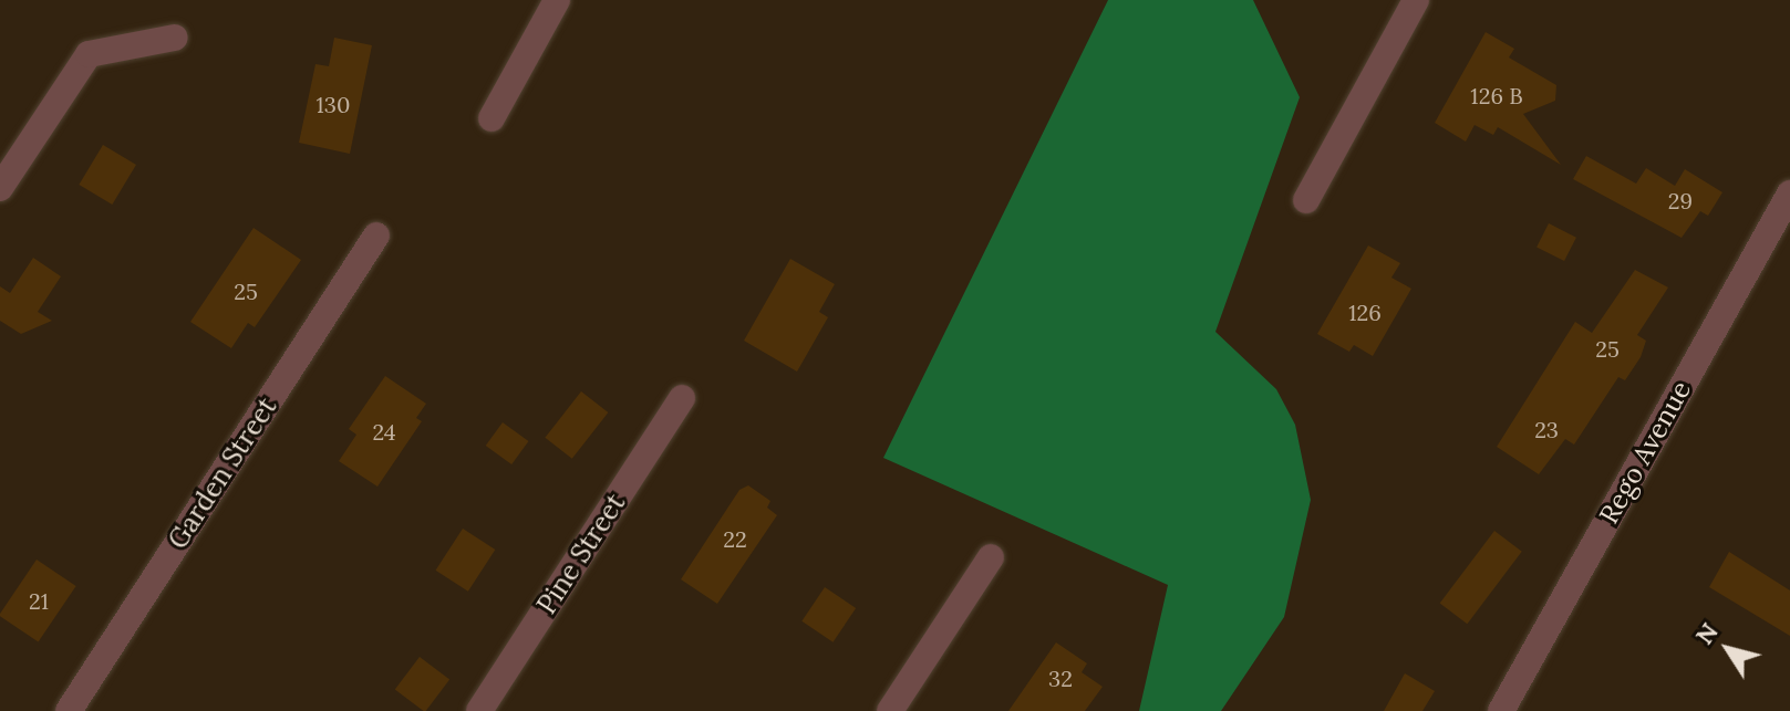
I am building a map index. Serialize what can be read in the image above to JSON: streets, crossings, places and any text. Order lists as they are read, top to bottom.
{
  "streets": {
    "street": ["Rego Avenue", "Garden Street", "Pine Street"]
  },
  "house_numbers": [
    "126 B",
    "130",
    "29",
    "25",
    "126",
    "25",
    "23",
    "24",
    "22",
    "21",
    "32"
  ],
  "north": "top left"
}
